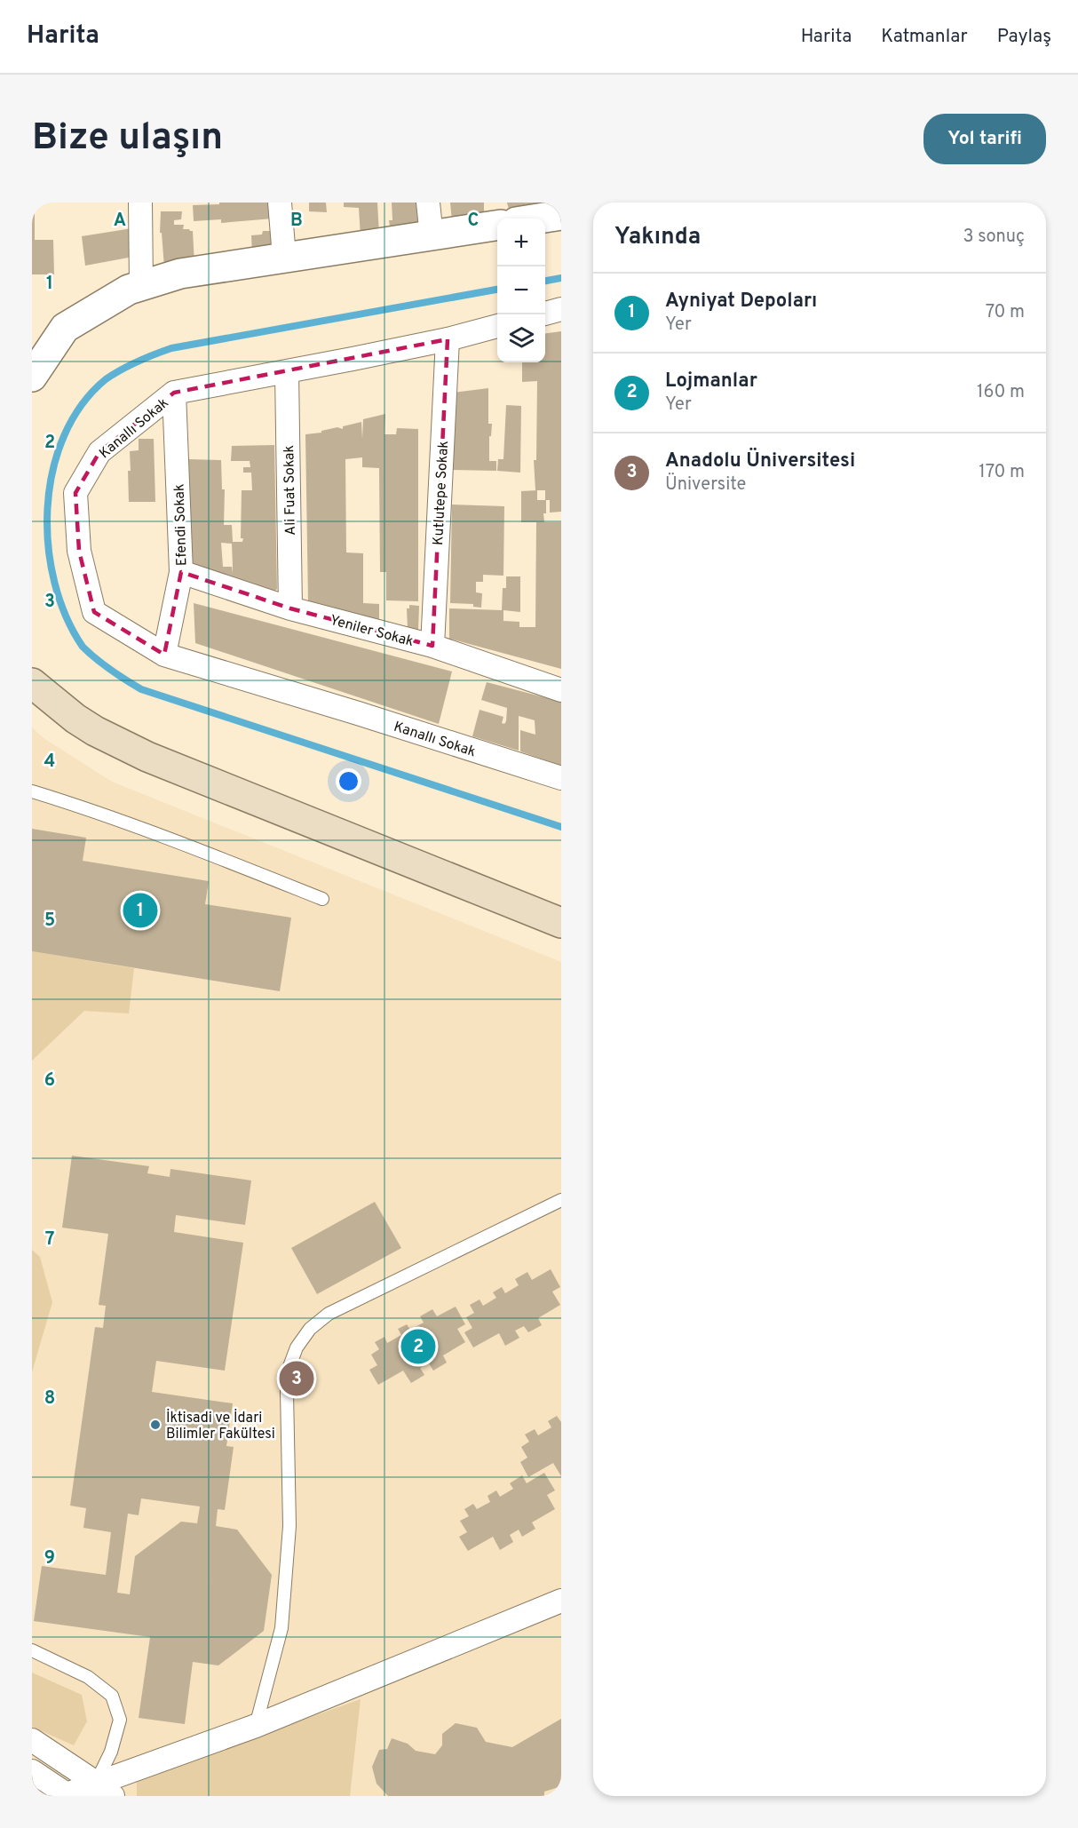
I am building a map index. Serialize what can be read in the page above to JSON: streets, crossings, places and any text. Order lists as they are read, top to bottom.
{
  "streets": {
    "street": [
      "Kanallı Sokak",
      "Ali Fuat Sokak",
      "Kutlutepe Sokak",
      "Efendi Sokak",
      "Yeniler Sokak"
    ]
  },
  "crossings": [
    ["Kanallı Sokak", "Ali Fuat Sokak"],
    ["Kanallı Sokak", "Kutlutepe Sokak"],
    ["Kanallı Sokak", "Efendi Sokak"],
    ["Ali Fuat Sokak", "Yeniler Sokak"],
    ["Kutlutepe Sokak", "Yeniler Sokak"],
    ["Efendi Sokak", "Yeniler Sokak"]
  ],
  "places": ["İktisadi ve İdari Bilimler Fakültesi"],
  "page": {
    "header": "Harita",
    "nav": ["Harita", "Katmanlar", "Paylaş"],
    "buttons": "Yol tarifi",
    "title": "Bize ulaşın",
    "heading": ["Yakında", "3 sonuç"],
    "map_buttons": ["+", "−"],
    "list": [
      {
        "mark": "1",
        "name": "Ayniyat Depoları",
        "note": "Yer",
        "value": "70 m"
      },
      {
        "mark": "2",
        "name": "Lojmanlar",
        "note": "Yer",
        "value": "160 m"
      },
      {
        "mark": "3",
        "name": "Anadolu Üniversitesi",
        "note": "Üniversite",
        "value": "170 m"
      }
    ],
    "pins": ["1", "2", "3"]
  },
  "grid": {
    "columns": ["A", "B", "C"],
    "rows": [
      "1",
      "2",
      "3",
      "4",
      "5",
      "6",
      "7",
      "8",
      "9"
    ]
  }
}
